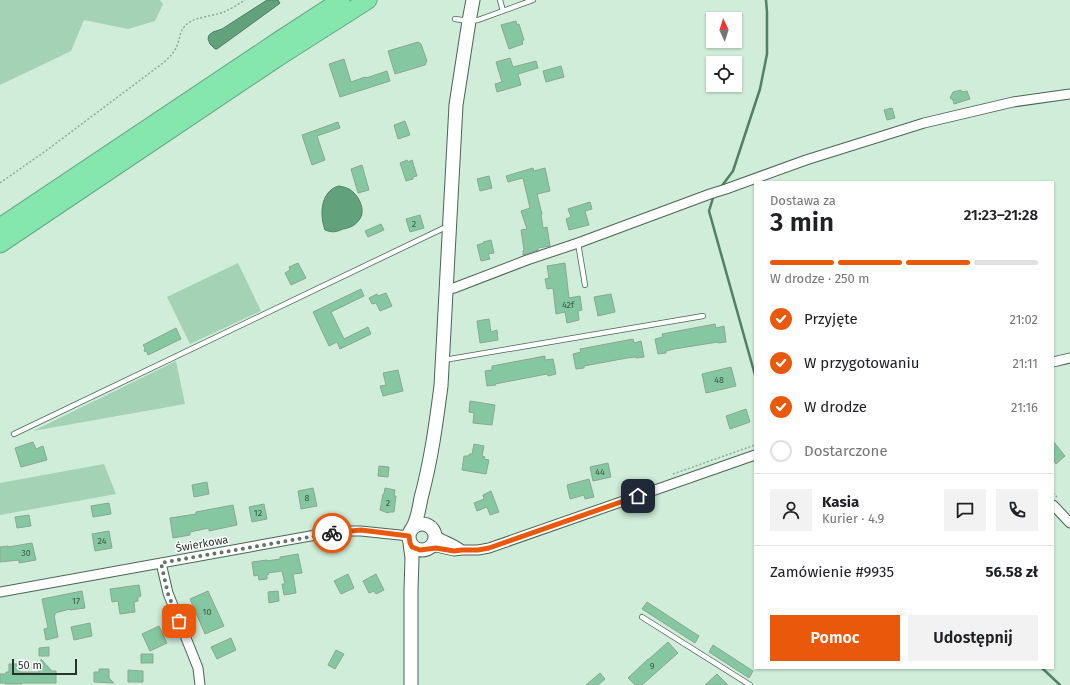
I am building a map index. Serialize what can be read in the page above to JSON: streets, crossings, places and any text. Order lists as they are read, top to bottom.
{
  "streets": {
    "street": ["Świerkowa"]
  },
  "house_numbers": [
    "2",
    "42f",
    "48",
    "44",
    "8",
    "2",
    "12",
    "24",
    "30",
    "17",
    "10",
    "9"
  ],
  "scale_bar": "50 m",
  "north": "top",
  "page": {
    "heading": ["3 min", "Dostawa za", "21:23–21:28"],
    "panel": [
      "Kasia",
      "Kurier · 4.9",
      "Zamówienie #9935",
      "56.58 zł"
    ],
    "bar": "W drodze · 250 m",
    "list": [
      ["Przyjęte", "21:02"],
      ["W przygotowaniu", "21:11"],
      ["W drodze", "21:16"],
      "Dostarczone"
    ],
    "buttons": ["Pomoc", "Udostępnij"],
    "scale": "50 m"
  }
}
